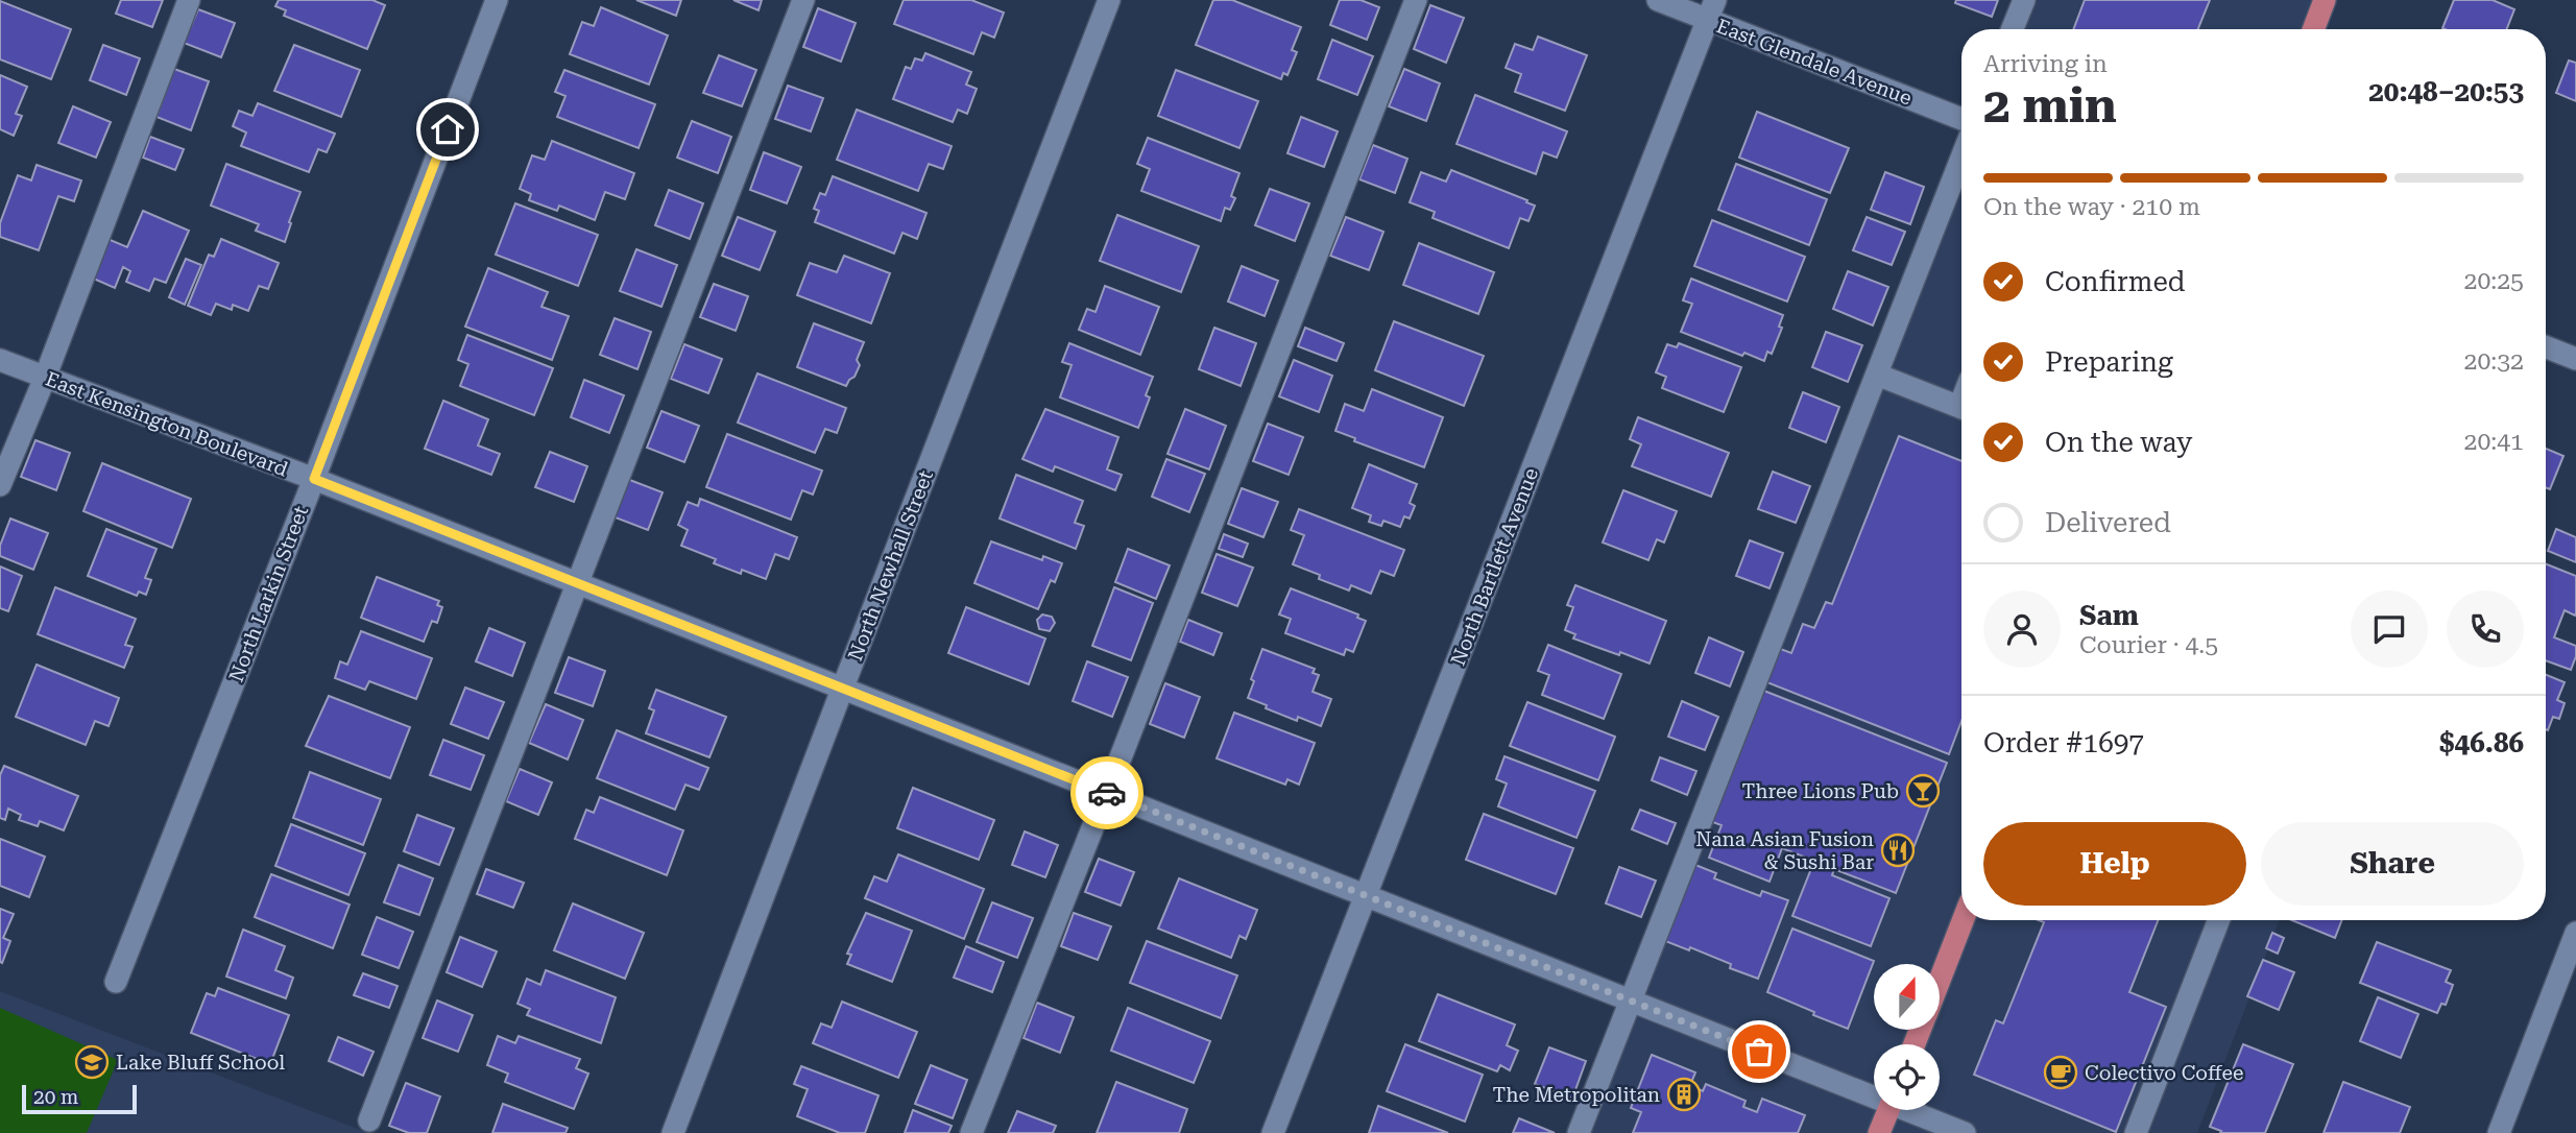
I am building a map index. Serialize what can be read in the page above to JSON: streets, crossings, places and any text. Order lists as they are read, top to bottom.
{
  "streets": {
    "street": [
      "East Glendale Avenue",
      "East Kensington Boulevard",
      "North Newhall Street",
      "North Bartlett Avenue",
      "North Larkin Street"
    ]
  },
  "crossings": [
    ["East Glendale Avenue", "North Bartlett Avenue"],
    ["East Kensington Boulevard", "North Newhall Street"],
    ["East Kensington Boulevard", "North Bartlett Avenue"],
    ["East Kensington Boulevard", "North Larkin Street"]
  ],
  "places": {
    "bar": ["Three Lions Pub"],
    "restaurant": ["Nana Asian Fusion & Sushi Bar"],
    "school or university": ["Lake Bluff School"],
    "cafe": ["Colectivo Coffee"],
    "building": ["The Metropolitan"]
  },
  "scale_bar": "20 m",
  "north": "top",
  "page": {
    "heading": ["2 min", "Arriving in", "20:48–20:53"],
    "panel": [
      "Sam",
      "Courier · 4.5",
      "Order #1697",
      "$46.86"
    ],
    "bar": "On the way · 210 m",
    "list": [
      ["Confirmed", "20:25"],
      ["Preparing", "20:32"],
      ["On the way", "20:41"],
      "Delivered"
    ],
    "buttons": ["Help", "Share"],
    "scale": "20 m"
  }
}
